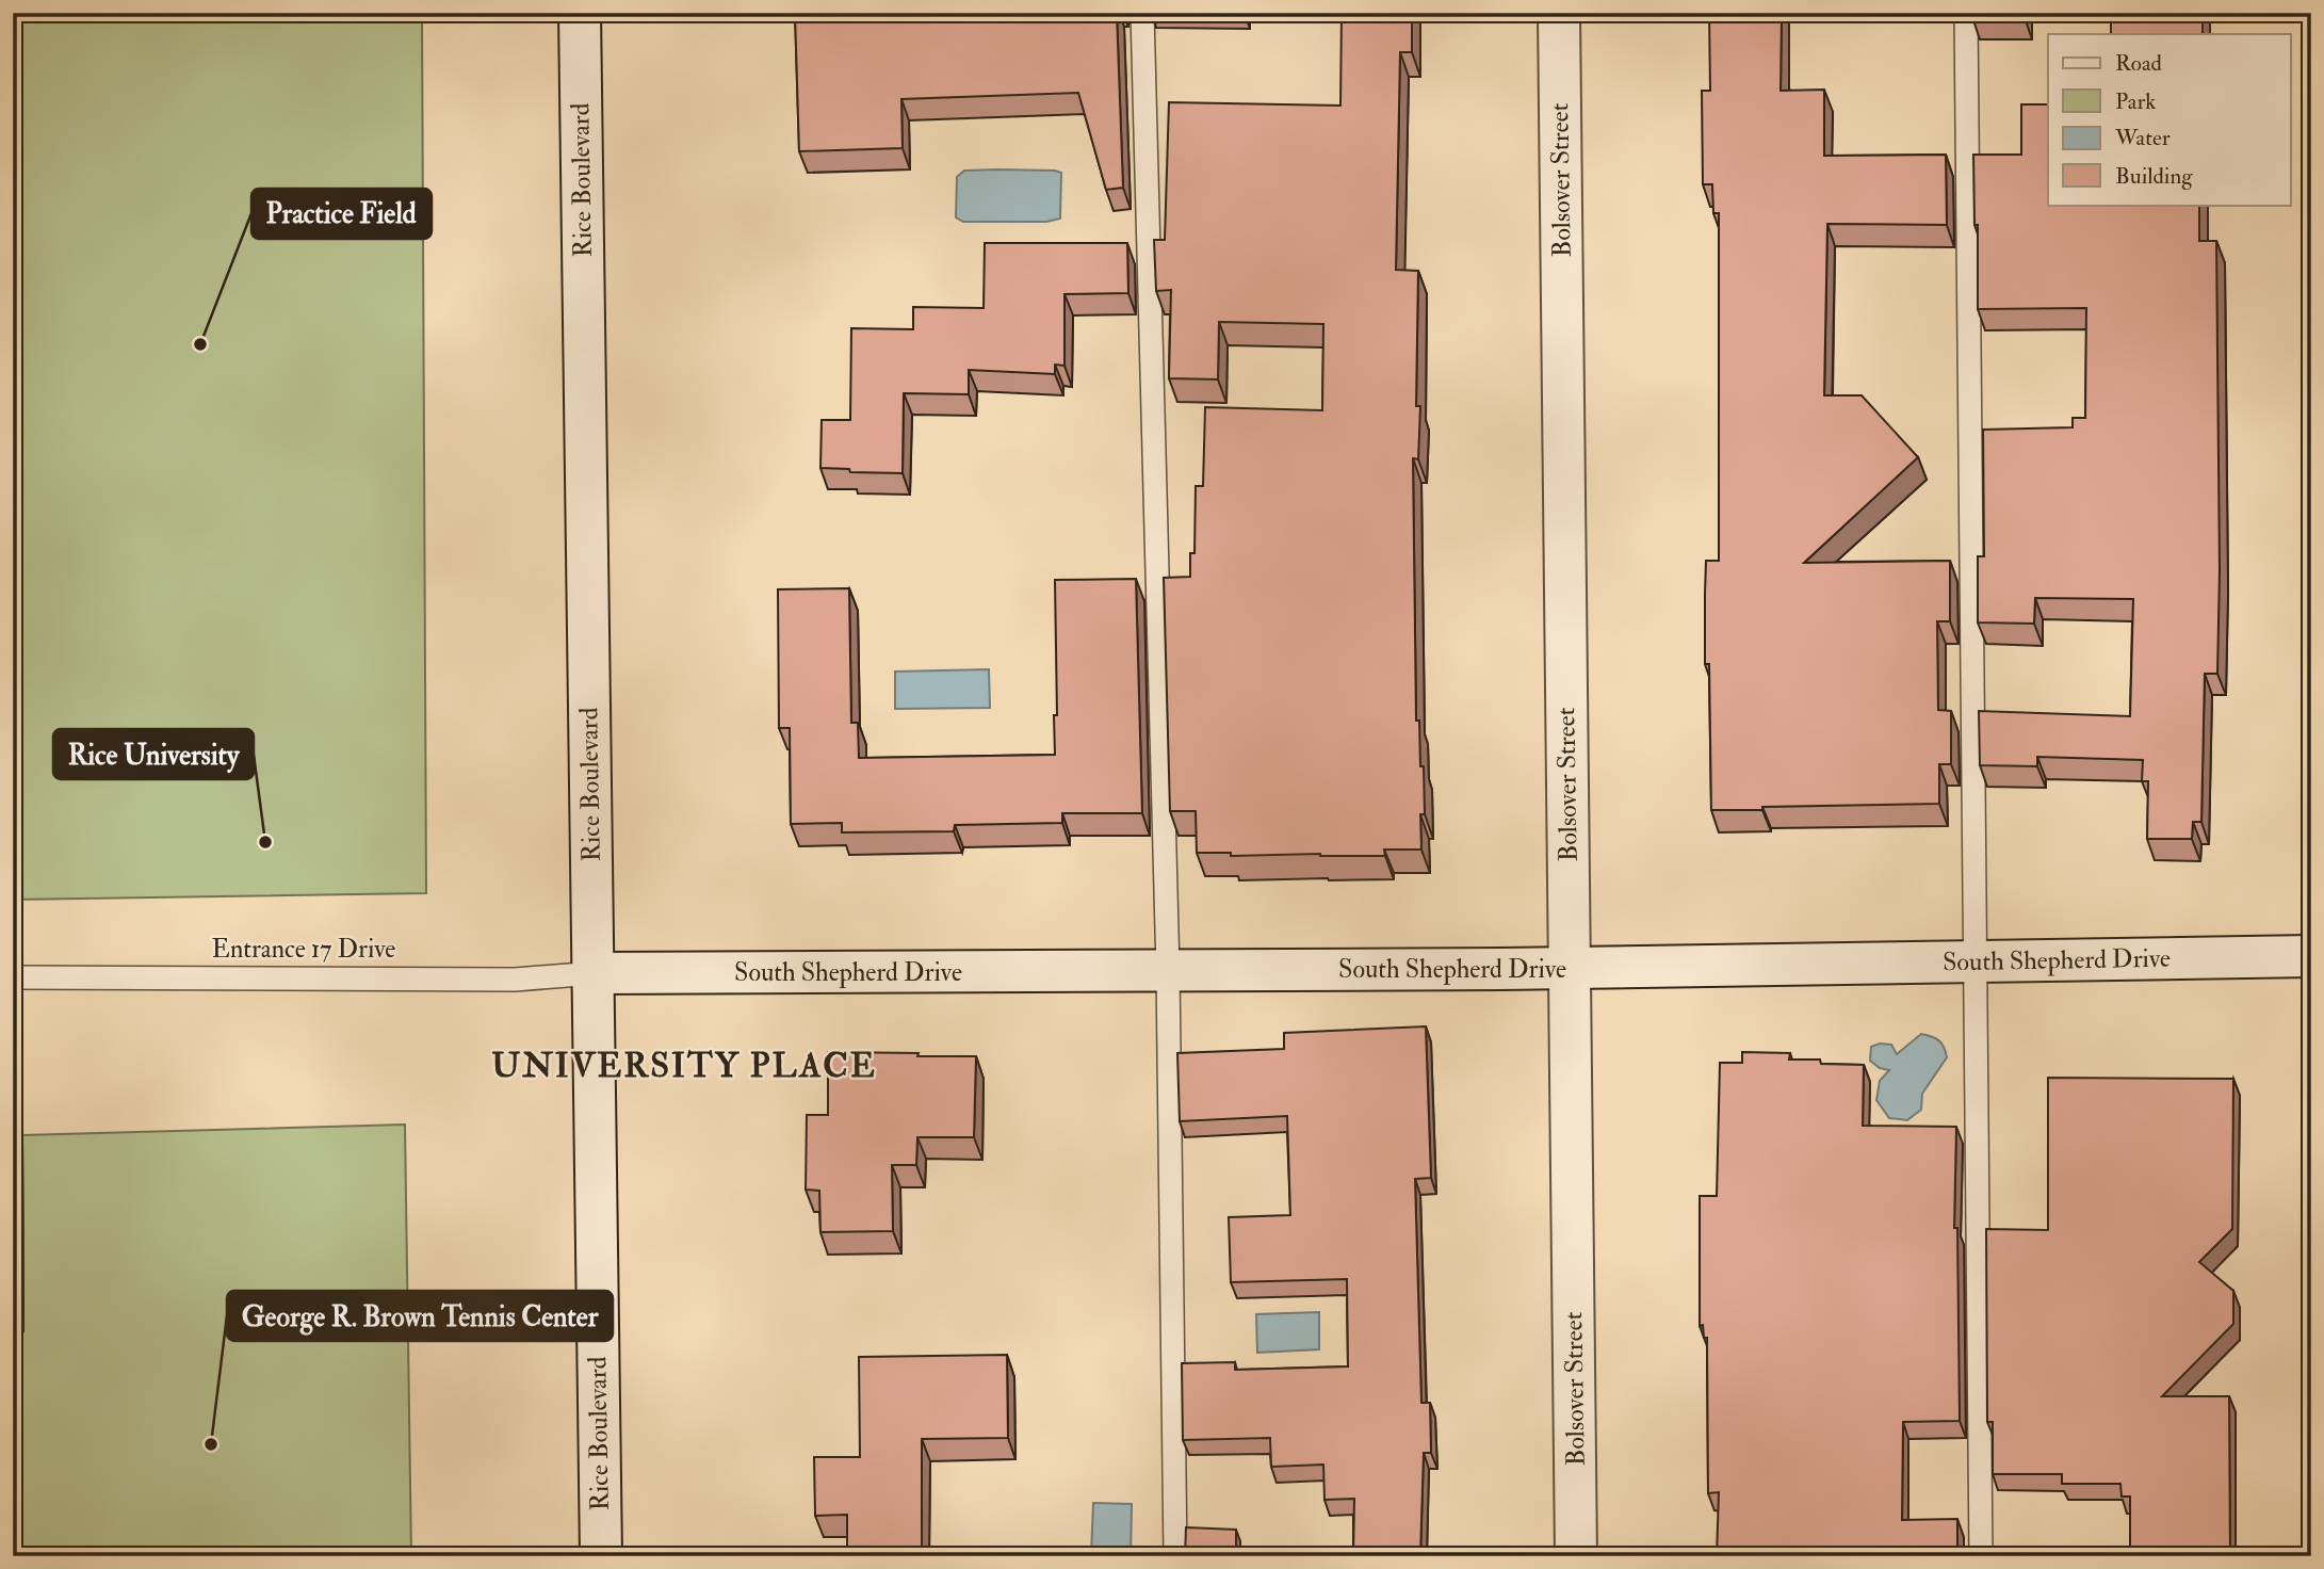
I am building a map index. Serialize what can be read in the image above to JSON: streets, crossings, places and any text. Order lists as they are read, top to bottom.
{
  "streets": {
    "main road": ["Rice Boulevard", "Bolsover Street", "South Shepherd Drive"],
    "lane": ["Entrance 17 Drive"]
  },
  "crossings": [
    ["Rice Boulevard", "Entrance 17 Drive"],
    ["Rice Boulevard", "South Shepherd Drive"],
    ["Bolsover Street", "South Shepherd Drive"],
    ["Entrance 17 Drive", "South Shepherd Drive"]
  ],
  "districts": ["UNIVERSITY PLACE"],
  "places": ["Practice Field", "Rice University", "George R. Brown Tennis Center"],
  "legend": [
    "Road",
    "Park",
    "Water",
    "Building"
  ]
}
